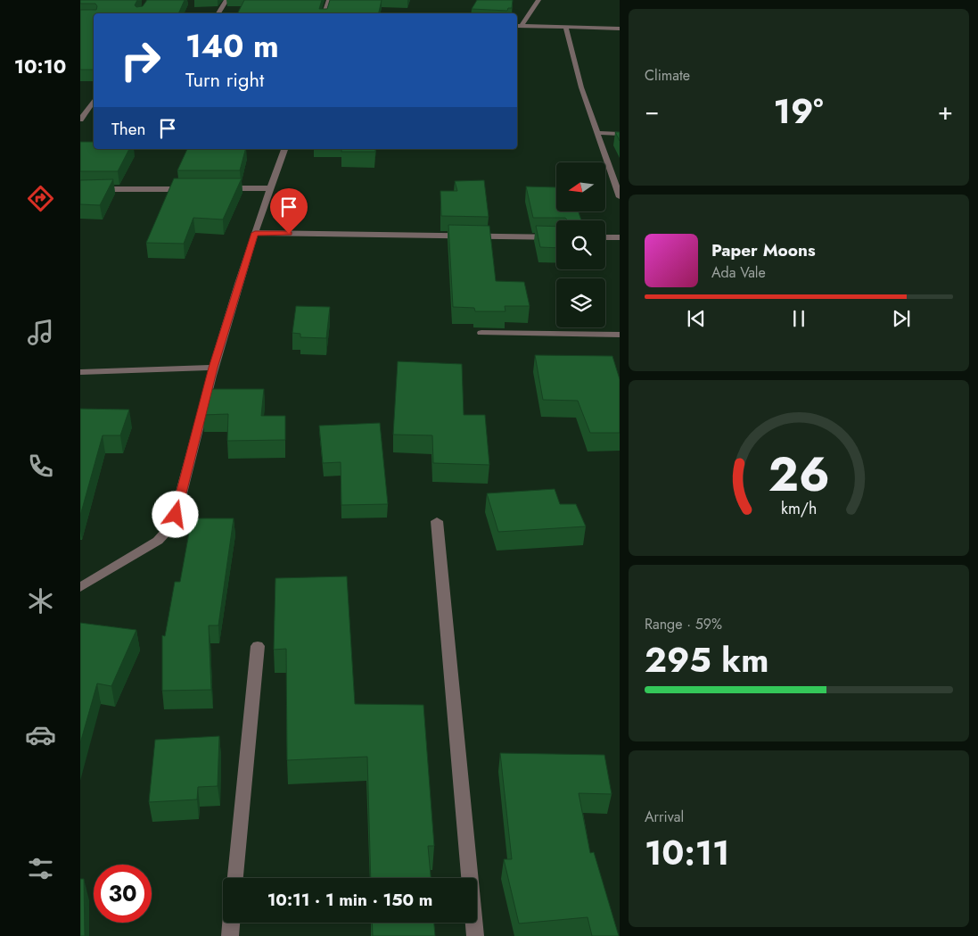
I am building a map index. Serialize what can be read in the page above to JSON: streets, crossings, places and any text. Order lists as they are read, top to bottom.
{
  "north": "left",
  "page": {
    "tabs": "10:10",
    "tile": [
      "Climate",
      ["Range · 59%", "295 km"],
      ["Arrival", "10:11"]
    ],
    "turn": ["140 m", "Turn right"],
    "heat": ["−", "19°", "+"],
    "then": "Then",
    "song": ["Paper Moons", "Ada Vale"],
    "limit": "30",
    "trip": "10:11 · 1 min · 150 m",
    "gauge": ["26", "km/h"]
  }
}
